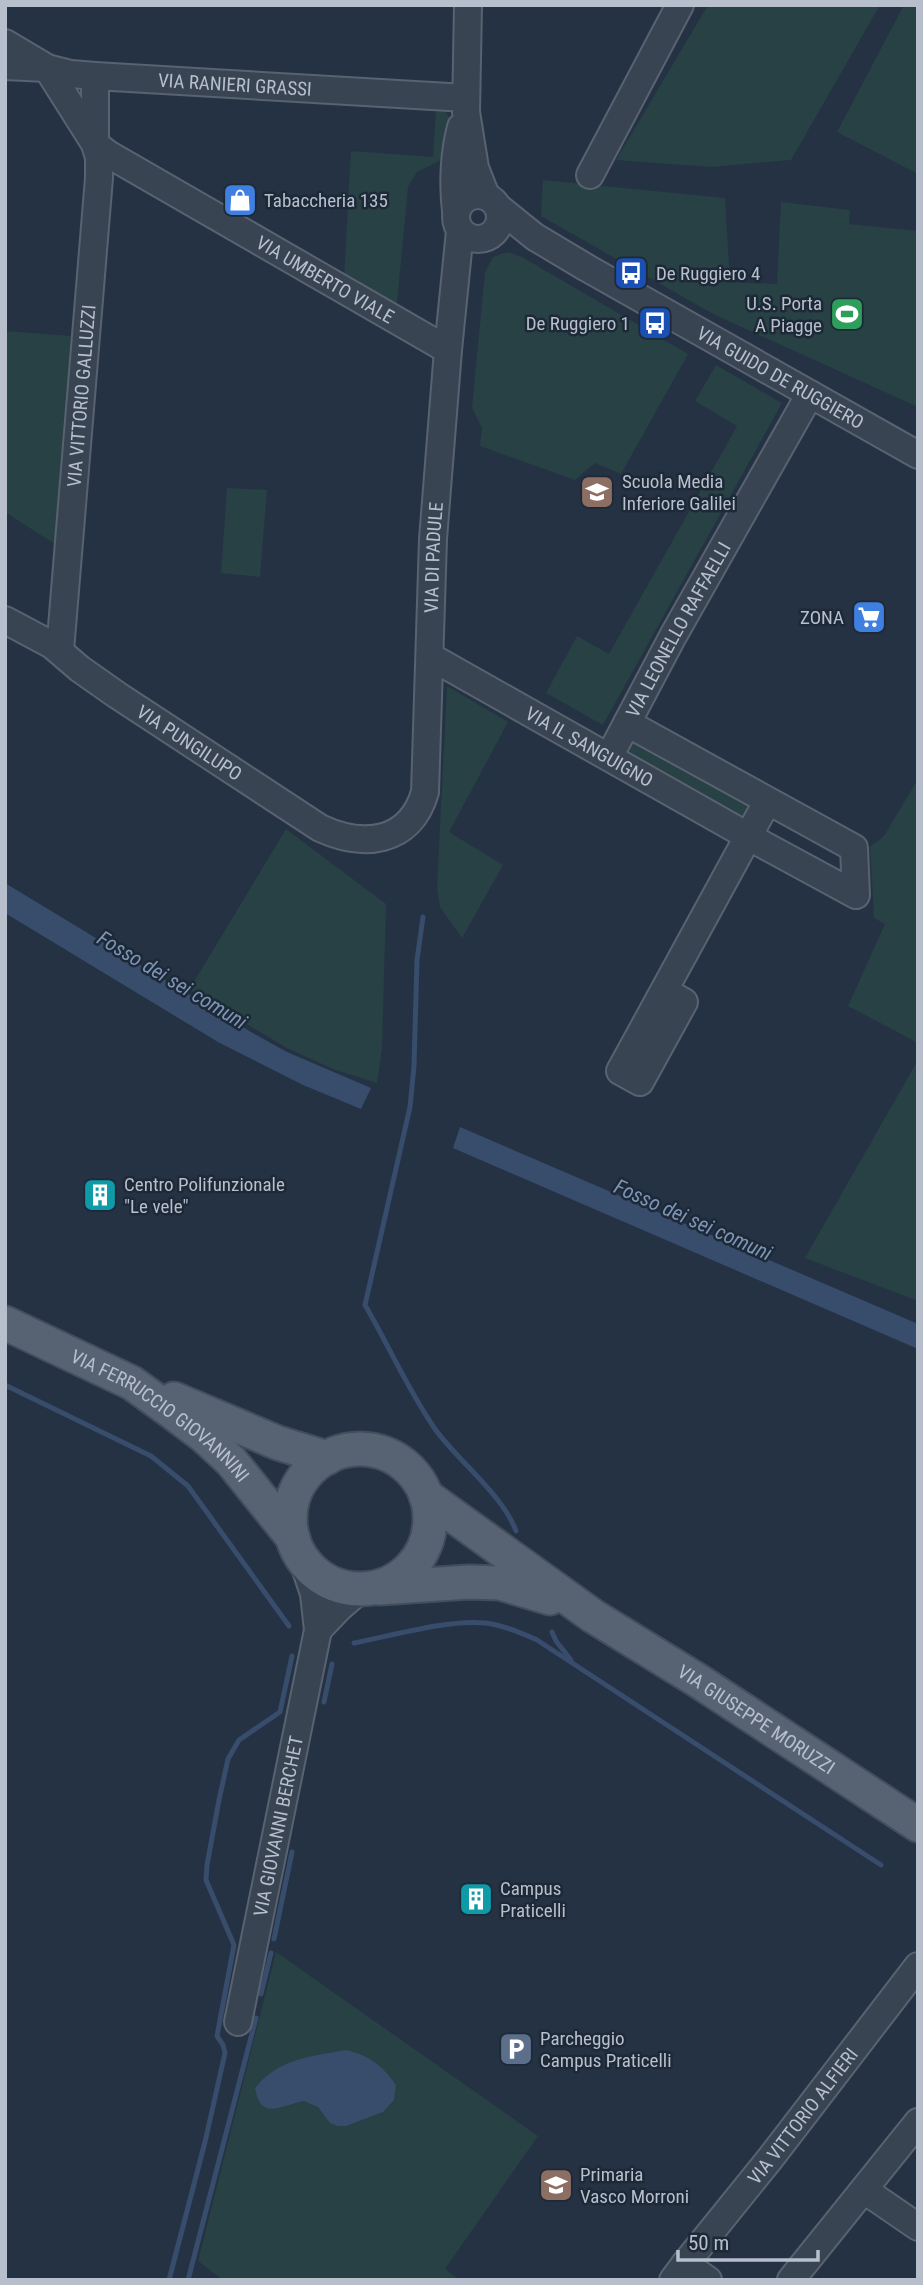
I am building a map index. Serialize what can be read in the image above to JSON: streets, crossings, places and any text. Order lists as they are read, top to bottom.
{
  "streets": {
    "main road": ["VIA FERRUCCIO GIOVANNINI", "VIA GIUSEPPE MORUZZI"],
    "street": [
      "VIA RANIERI GRASSI",
      "VIA UMBERTO VIALE",
      "VIA GUIDO DE RUGGIERO",
      "VIA VITTORIO GALLUZZI",
      "VIA DI PADULE",
      "VIA LEONELLO RAFFAELLI",
      "VIA PUNGILUPO",
      "VIA IL SANGUIGNO",
      "VIA GIOVANNI BERCHET",
      "VIA VITTORIO ALFIERI"
    ]
  },
  "crossings": [
    ["VIA RANIERI GRASSI", "VIA UMBERTO VIALE"],
    ["VIA RANIERI GRASSI", "VIA DI PADULE"],
    ["VIA UMBERTO VIALE", "VIA VITTORIO GALLUZZI"],
    ["VIA UMBERTO VIALE", "VIA DI PADULE"],
    ["VIA GUIDO DE RUGGIERO", "VIA DI PADULE"],
    ["VIA GUIDO DE RUGGIERO", "VIA LEONELLO RAFFAELLI"],
    ["VIA VITTORIO GALLUZZI", "VIA PUNGILUPO"],
    ["VIA DI PADULE", "VIA PUNGILUPO"],
    ["VIA DI PADULE", "VIA IL SANGUIGNO"],
    ["VIA LEONELLO RAFFAELLI", "VIA IL SANGUIGNO"],
    ["VIA FERRUCCIO GIOVANNINI", "VIA GIUSEPPE MORUZZI"],
    ["VIA FERRUCCIO GIOVANNINI", "VIA GIOVANNI BERCHET"],
    ["VIA GIUSEPPE MORUZZI", "VIA GIOVANNI BERCHET"]
  ],
  "water": ["Fosso dei sei comuni"],
  "places": {
    "shop": ["Tabaccheria 135"],
    "bus stop": ["De Ruggiero 4", "De Ruggiero 1"],
    "sports": ["U.S. Porta A Piagge"],
    "school or university": ["Scuola Media Inferiore Galilei", "Primaria Vasco Morroni"],
    "supermarket": ["ZONA"],
    "building": ["Centro Polifunzionale \"Le vele\"", "Campus Praticelli"],
    "parking": ["Parcheggio Campus Praticelli"]
  },
  "scale_bar": "50 m"
}
